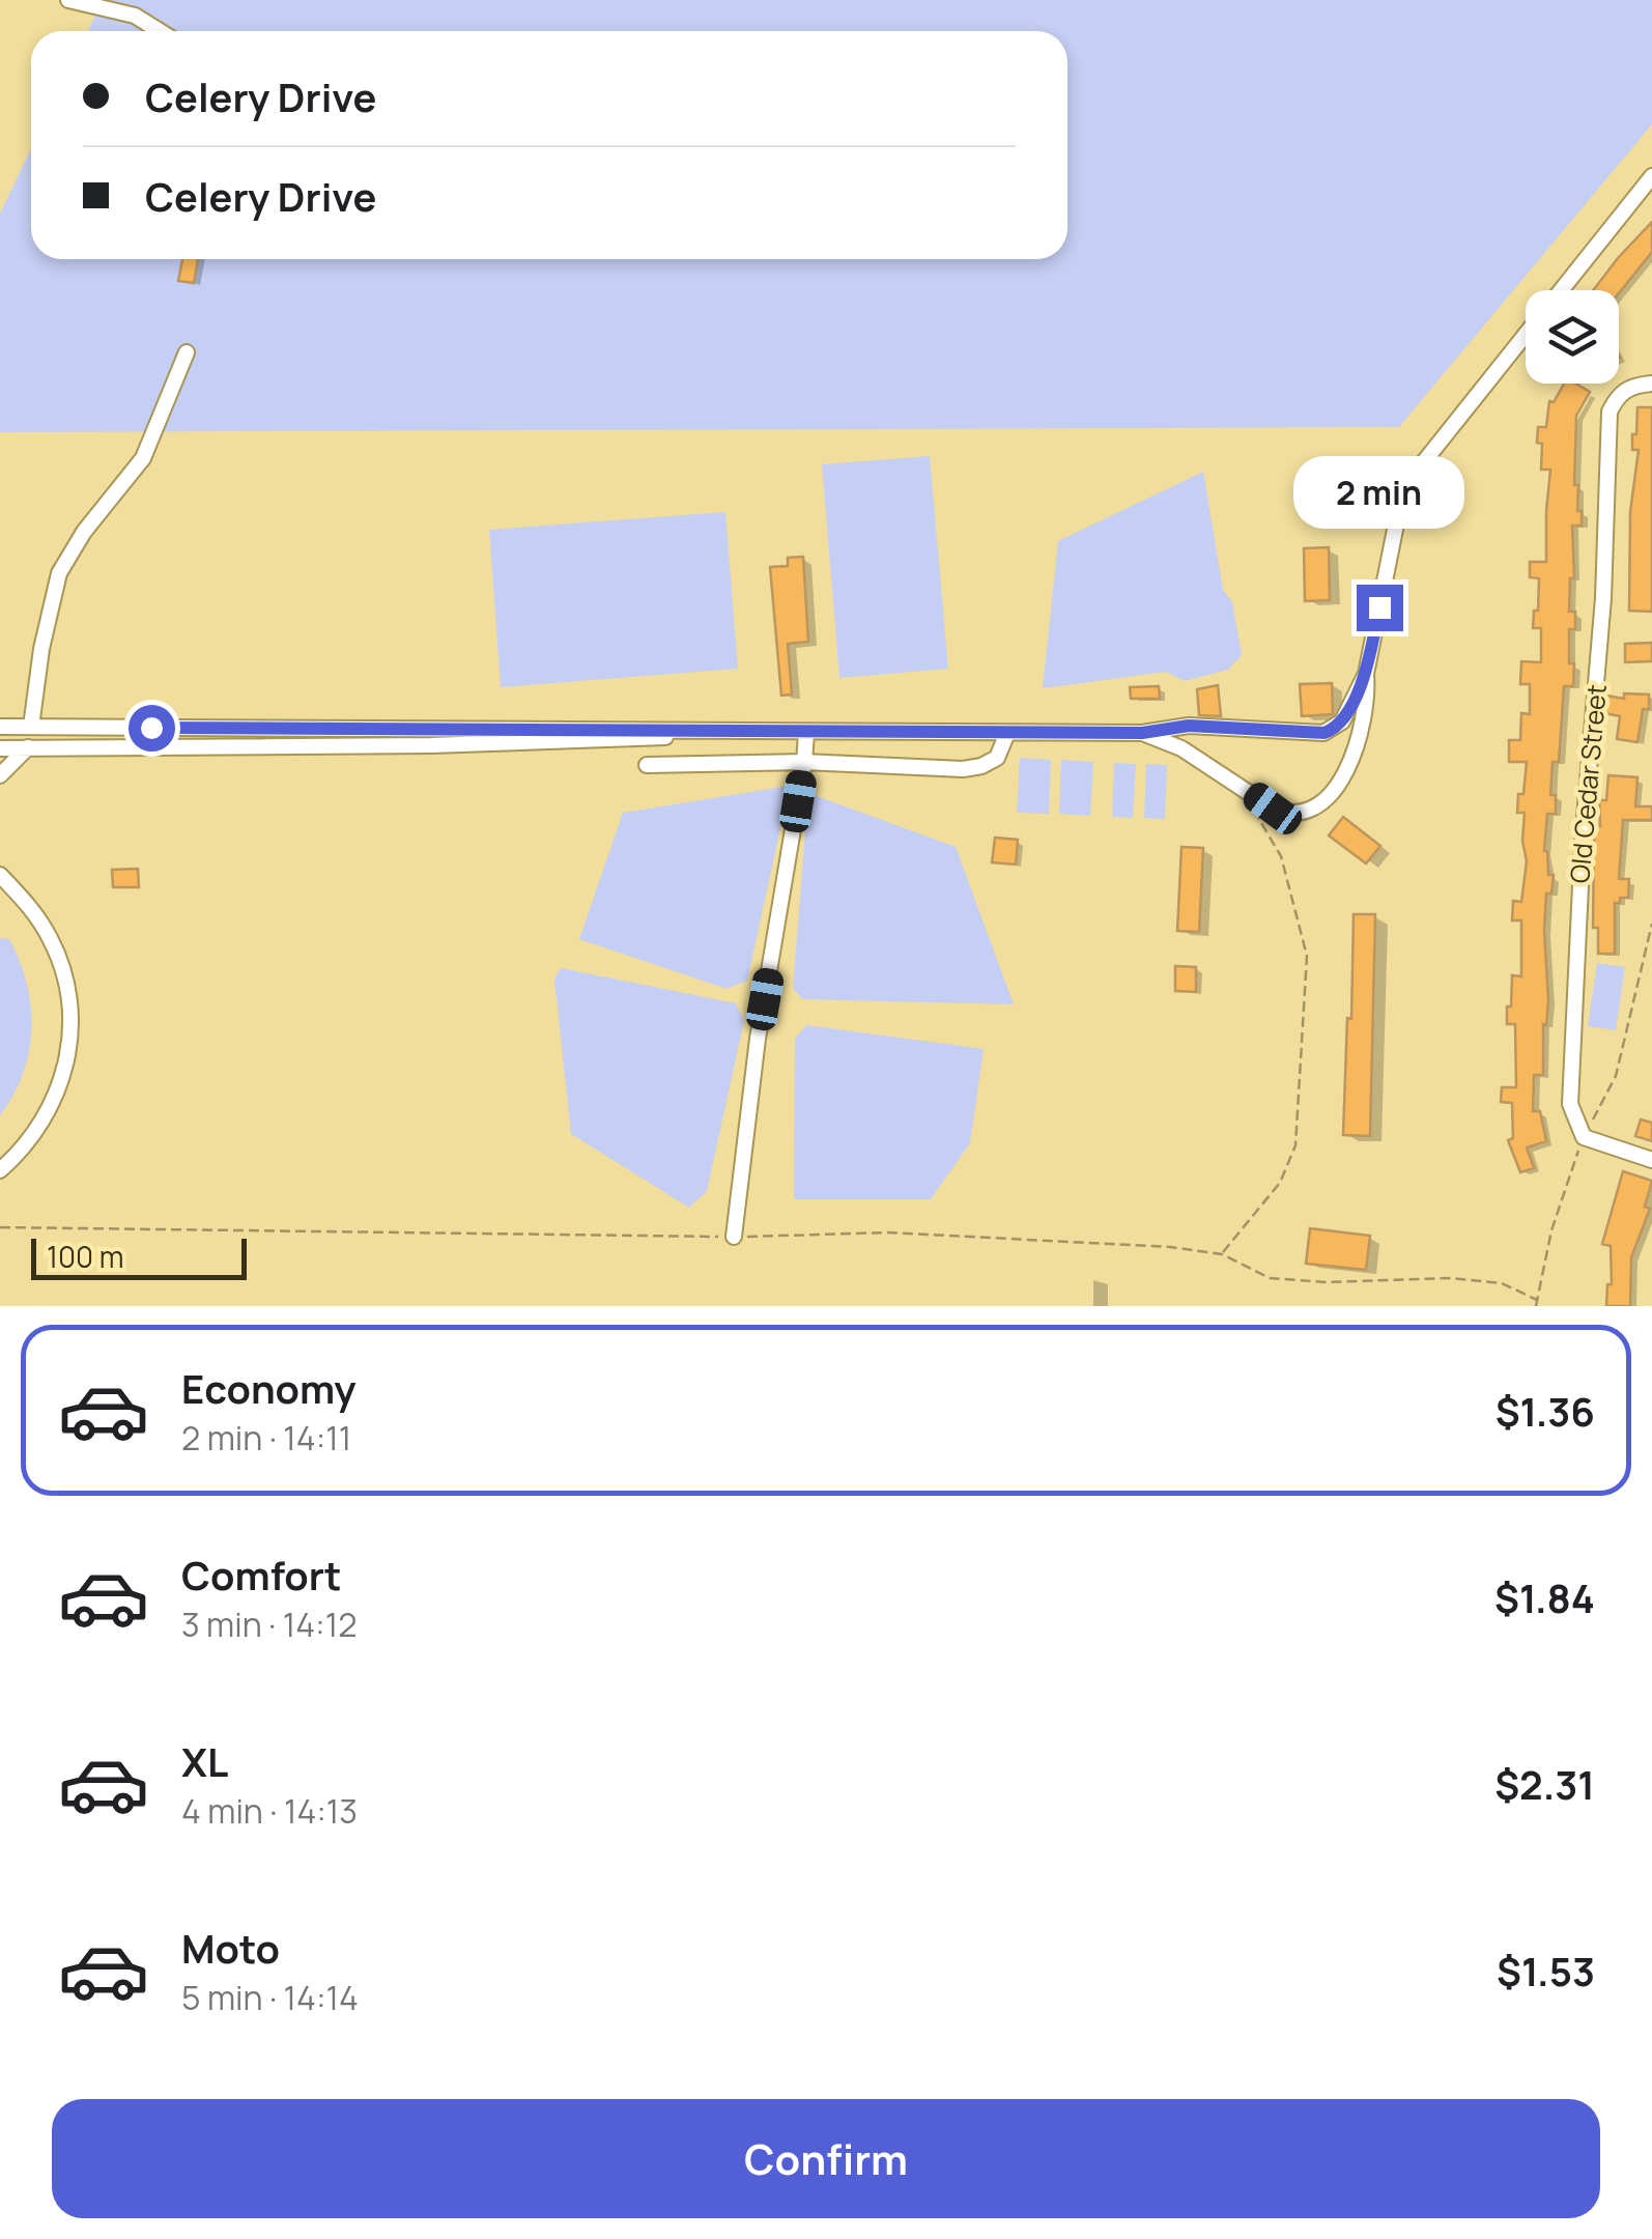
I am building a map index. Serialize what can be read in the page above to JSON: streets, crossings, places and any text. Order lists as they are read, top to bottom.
{
  "streets": {
    "street": ["Old Cedar Street"]
  },
  "scale_bar": "100 m",
  "page": {
    "banner": ["Celery Drive", "Celery Drive"],
    "bubble": "2 min",
    "scale": "100 m",
    "list": [
      {
        "name": "Economy",
        "note": "2 min · 14:11",
        "value": "$1.36"
      },
      {
        "name": "Comfort",
        "note": "3 min · 14:12",
        "value": "$1.84"
      },
      {
        "name": "XL",
        "note": "4 min · 14:13",
        "value": "$2.31"
      },
      {
        "name": "Moto",
        "note": "5 min · 14:14",
        "value": "$1.53"
      }
    ],
    "buttons": "Confirm"
  }
}
